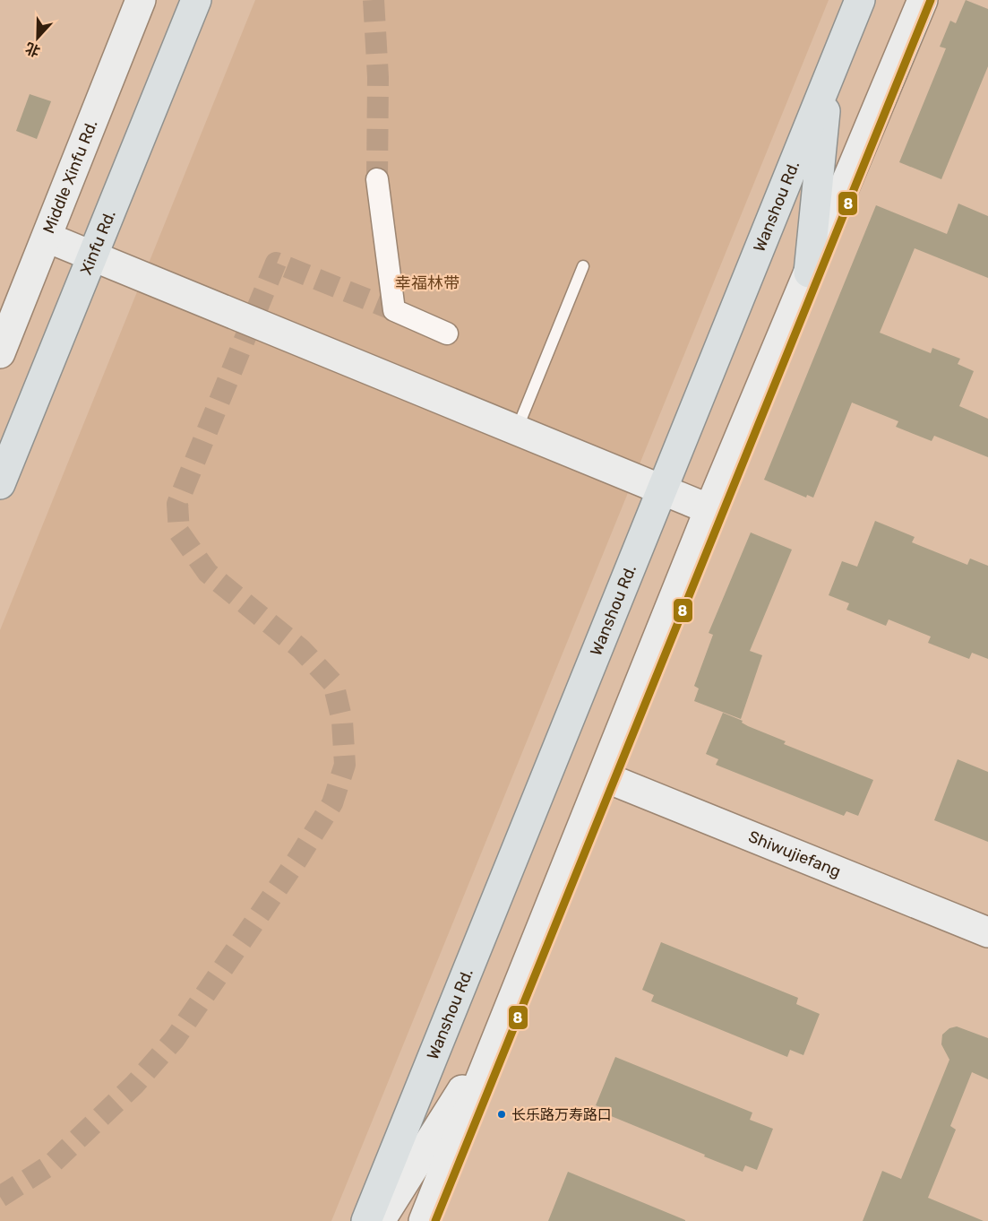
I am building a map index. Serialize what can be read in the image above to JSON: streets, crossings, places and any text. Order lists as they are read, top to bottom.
{
  "streets": {
    "main road": [
      "Middle Xinfu Rd.",
      "Wanshou Rd.",
      "Xinfu Rd.",
      "Shiwujiefang"
    ]
  },
  "parks": ["幸福林带"],
  "places": ["长乐路万寿路口"],
  "lines": ["transit line 8"],
  "north": "bottom"
}
